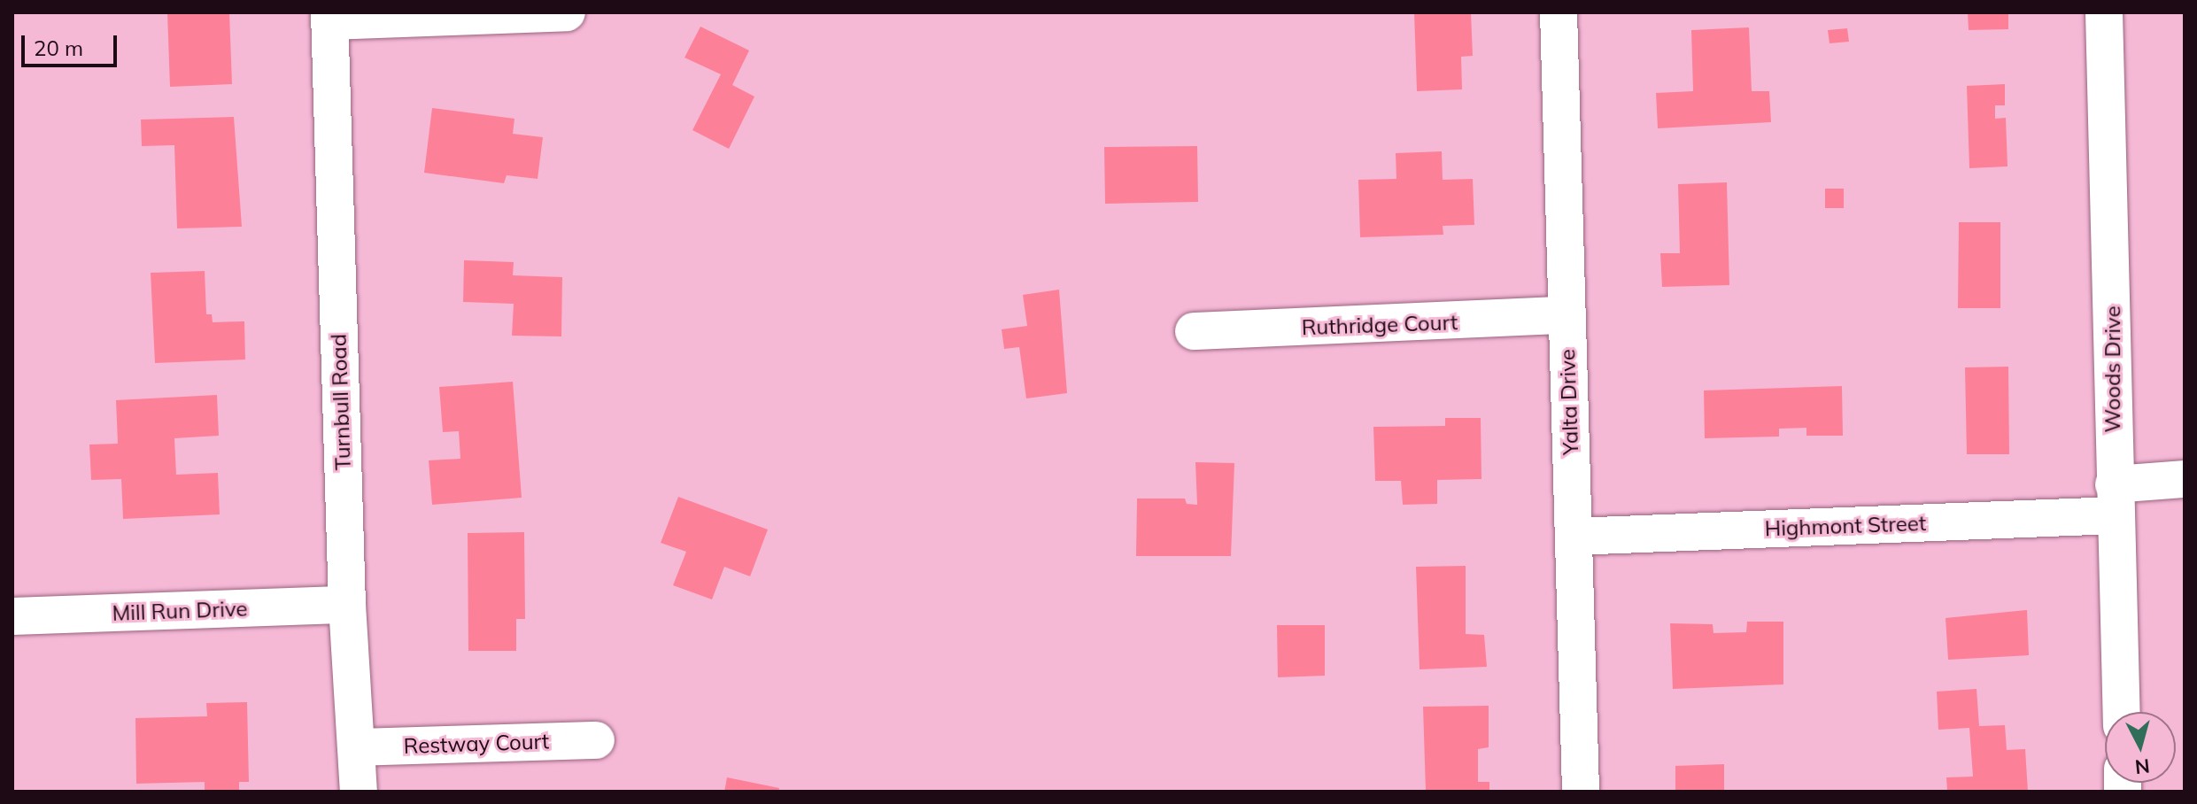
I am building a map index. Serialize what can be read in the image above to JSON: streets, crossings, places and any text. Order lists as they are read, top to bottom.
{
  "streets": {
    "street": [
      "Ruthridge Court",
      "Woods Drive",
      "Turnbull Road",
      "Yalta Drive",
      "Highmont Street",
      "Mill Run Drive",
      "Restway Court"
    ]
  },
  "crossings": [
    ["Ruthridge Court", "Yalta Drive"],
    ["Woods Drive", "Highmont Street"],
    ["Turnbull Road", "Mill Run Drive"],
    ["Turnbull Road", "Restway Court"],
    ["Yalta Drive", "Highmont Street"]
  ],
  "scale_bar": "20 m",
  "north": "bottom"
}
